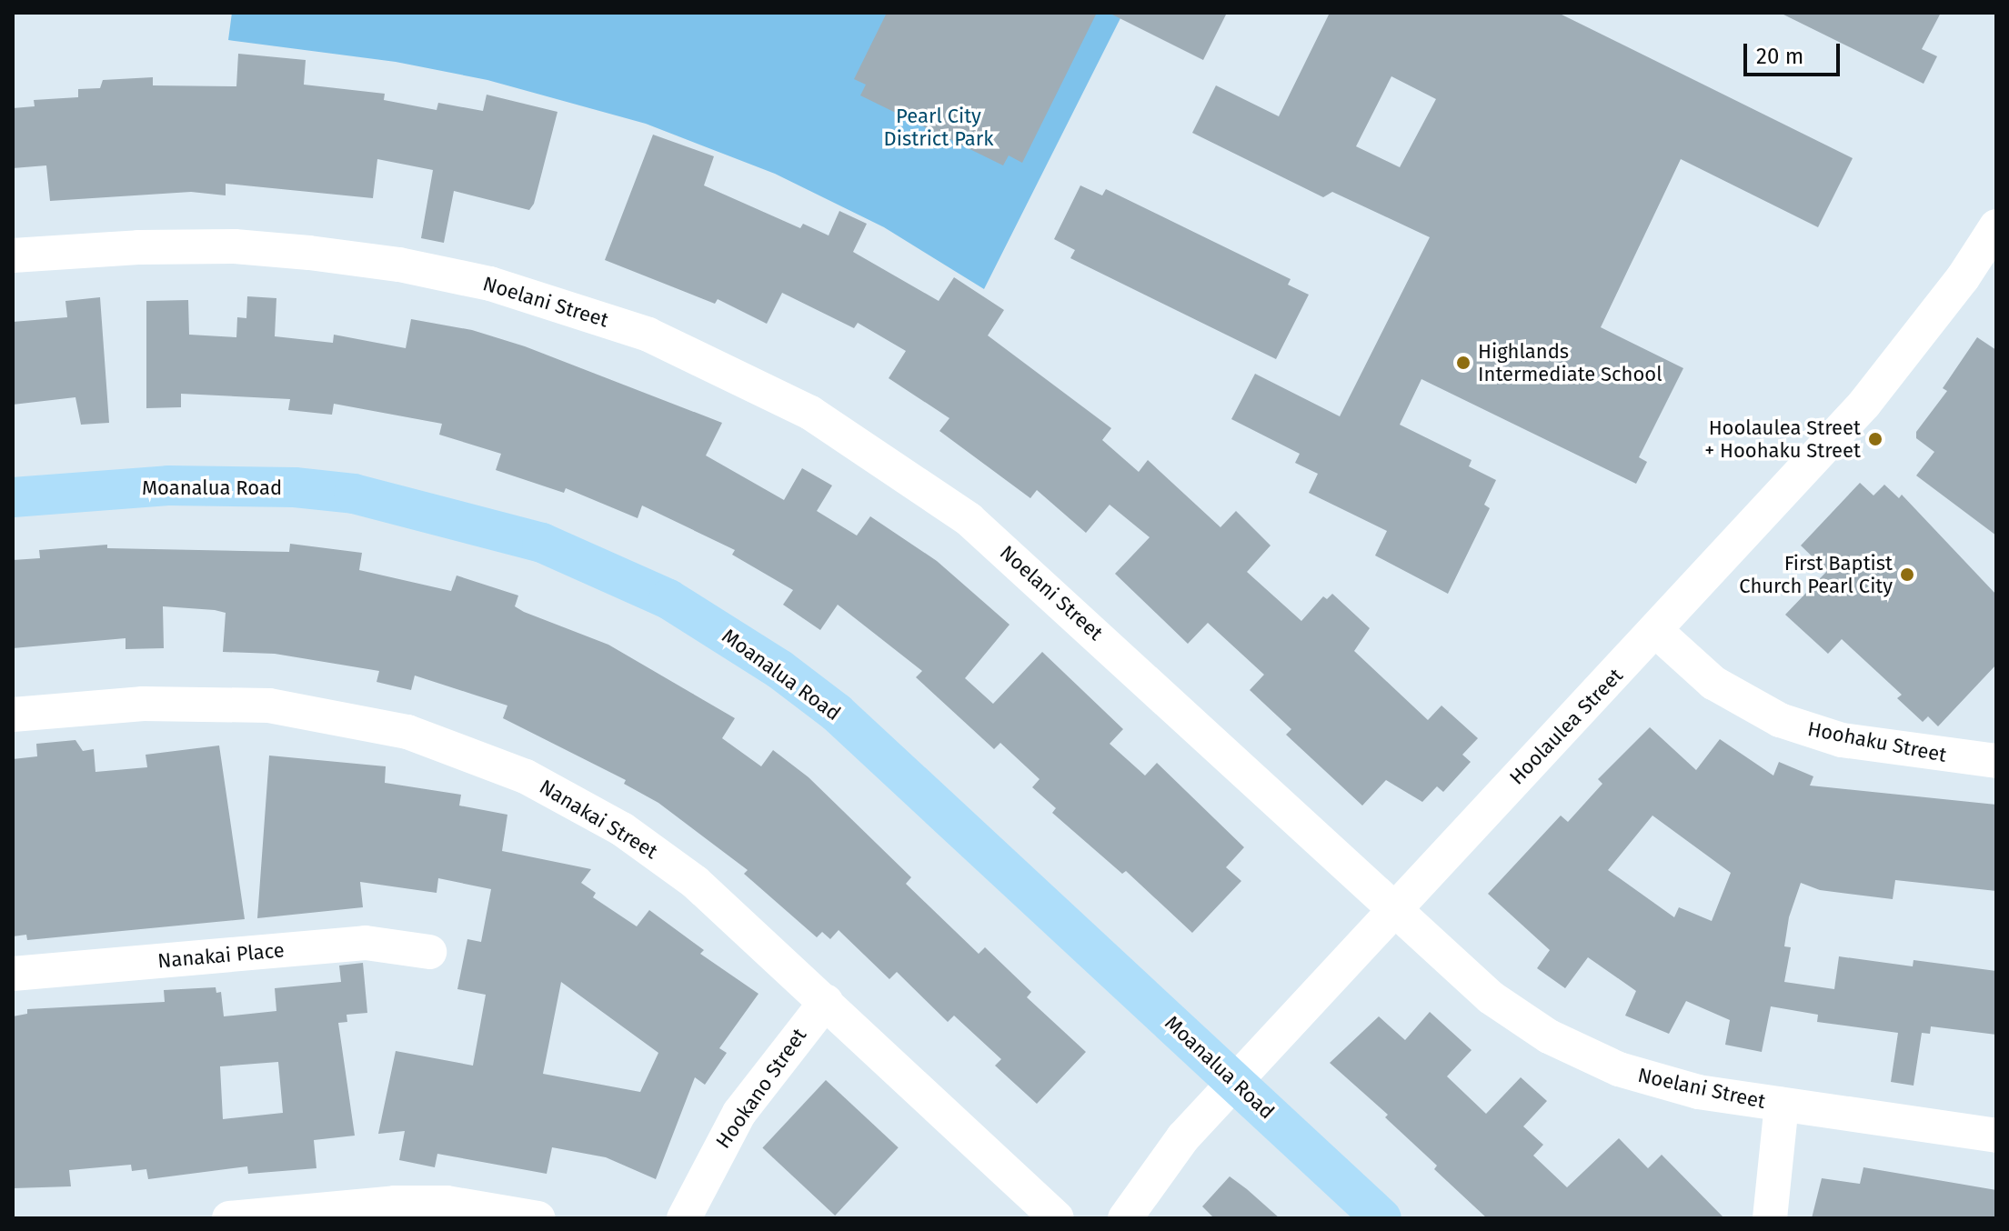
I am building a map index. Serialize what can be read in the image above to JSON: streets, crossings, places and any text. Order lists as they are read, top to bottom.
{
  "streets": {
    "main road": ["Moanalua Road"],
    "street": [
      "Noelani Street",
      "Hoolaulea Street",
      "Hoohaku Street",
      "Nanakai Street",
      "Nanakai Place",
      "Hookano Street"
    ]
  },
  "crossings": [
    ["Noelani Street", "Hoolaulea Street"],
    ["Moanalua Road", "Hoolaulea Street"],
    ["Hoolaulea Street", "Hoohaku Street"],
    ["Nanakai Street", "Hookano Street"]
  ],
  "parks": ["Pearl City District Park"],
  "places": ["Highlands Intermediate School", "Hoolaulea Street + Hoohaku Street", "First Baptist Church Pearl City"],
  "scale_bar": "20 m"
}
